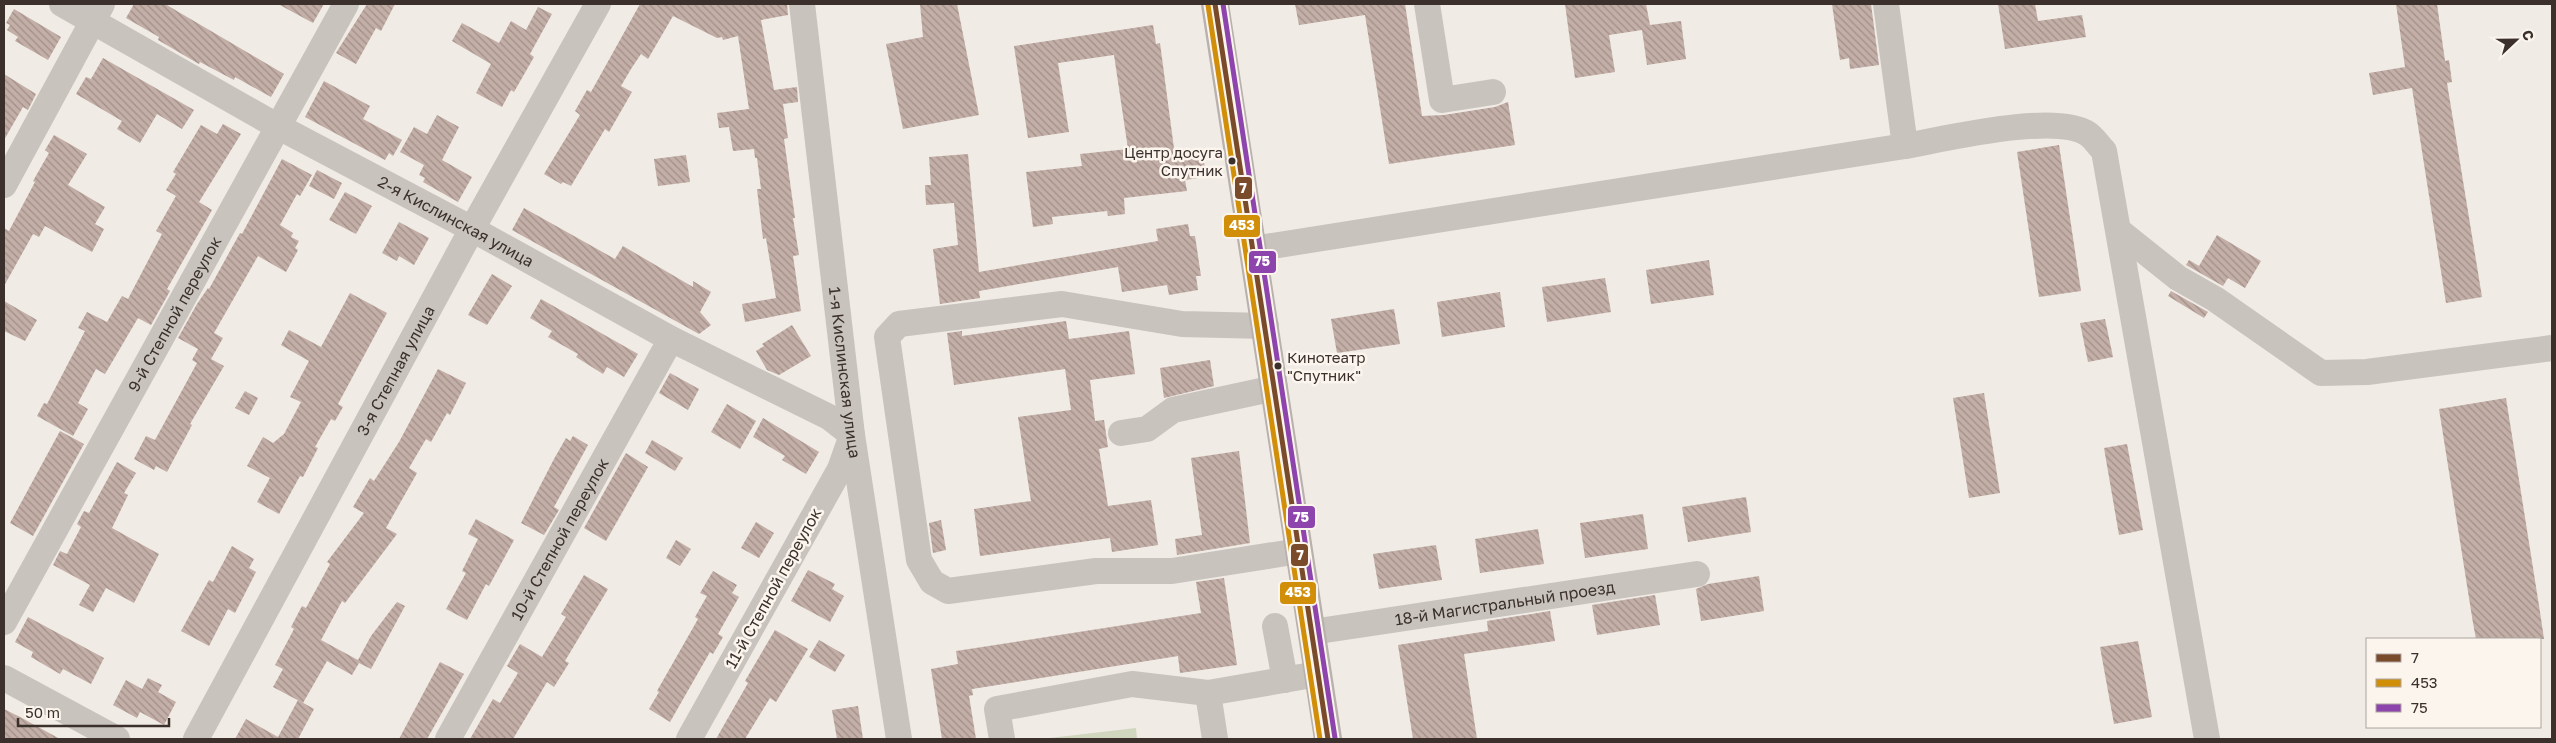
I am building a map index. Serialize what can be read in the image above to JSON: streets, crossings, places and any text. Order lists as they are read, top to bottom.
{
  "streets": {
    "street": [
      "2-я Кислинская улица",
      "9-й Степной переулок",
      "3-я Степная улица",
      "1-я Кислинская улица",
      "10-й Степной переулок",
      "11-й Степной переулок",
      "18-й Магистральный проезд"
    ]
  },
  "crossings": [
    ["2-я Кислинская улица", "9-й Степной переулок"],
    ["2-я Кислинская улица", "3-я Степная улица"],
    ["2-я Кислинская улица", "1-я Кислинская улица"],
    ["2-я Кислинская улица", "10-й Степной переулок"],
    ["2-я Кислинская улица", "11-й Степной переулок"],
    ["1-я Кислинская улица", "11-й Степной переулок"]
  ],
  "places": ["Центр досуга Спутник", "Кинотеатр \"Спутник\""],
  "lines": ["transit line 7", "transit line 75", "transit line 453"],
  "legend": ["7", "453", "75"],
  "scale_bar": "50 m",
  "north": "right"
}
